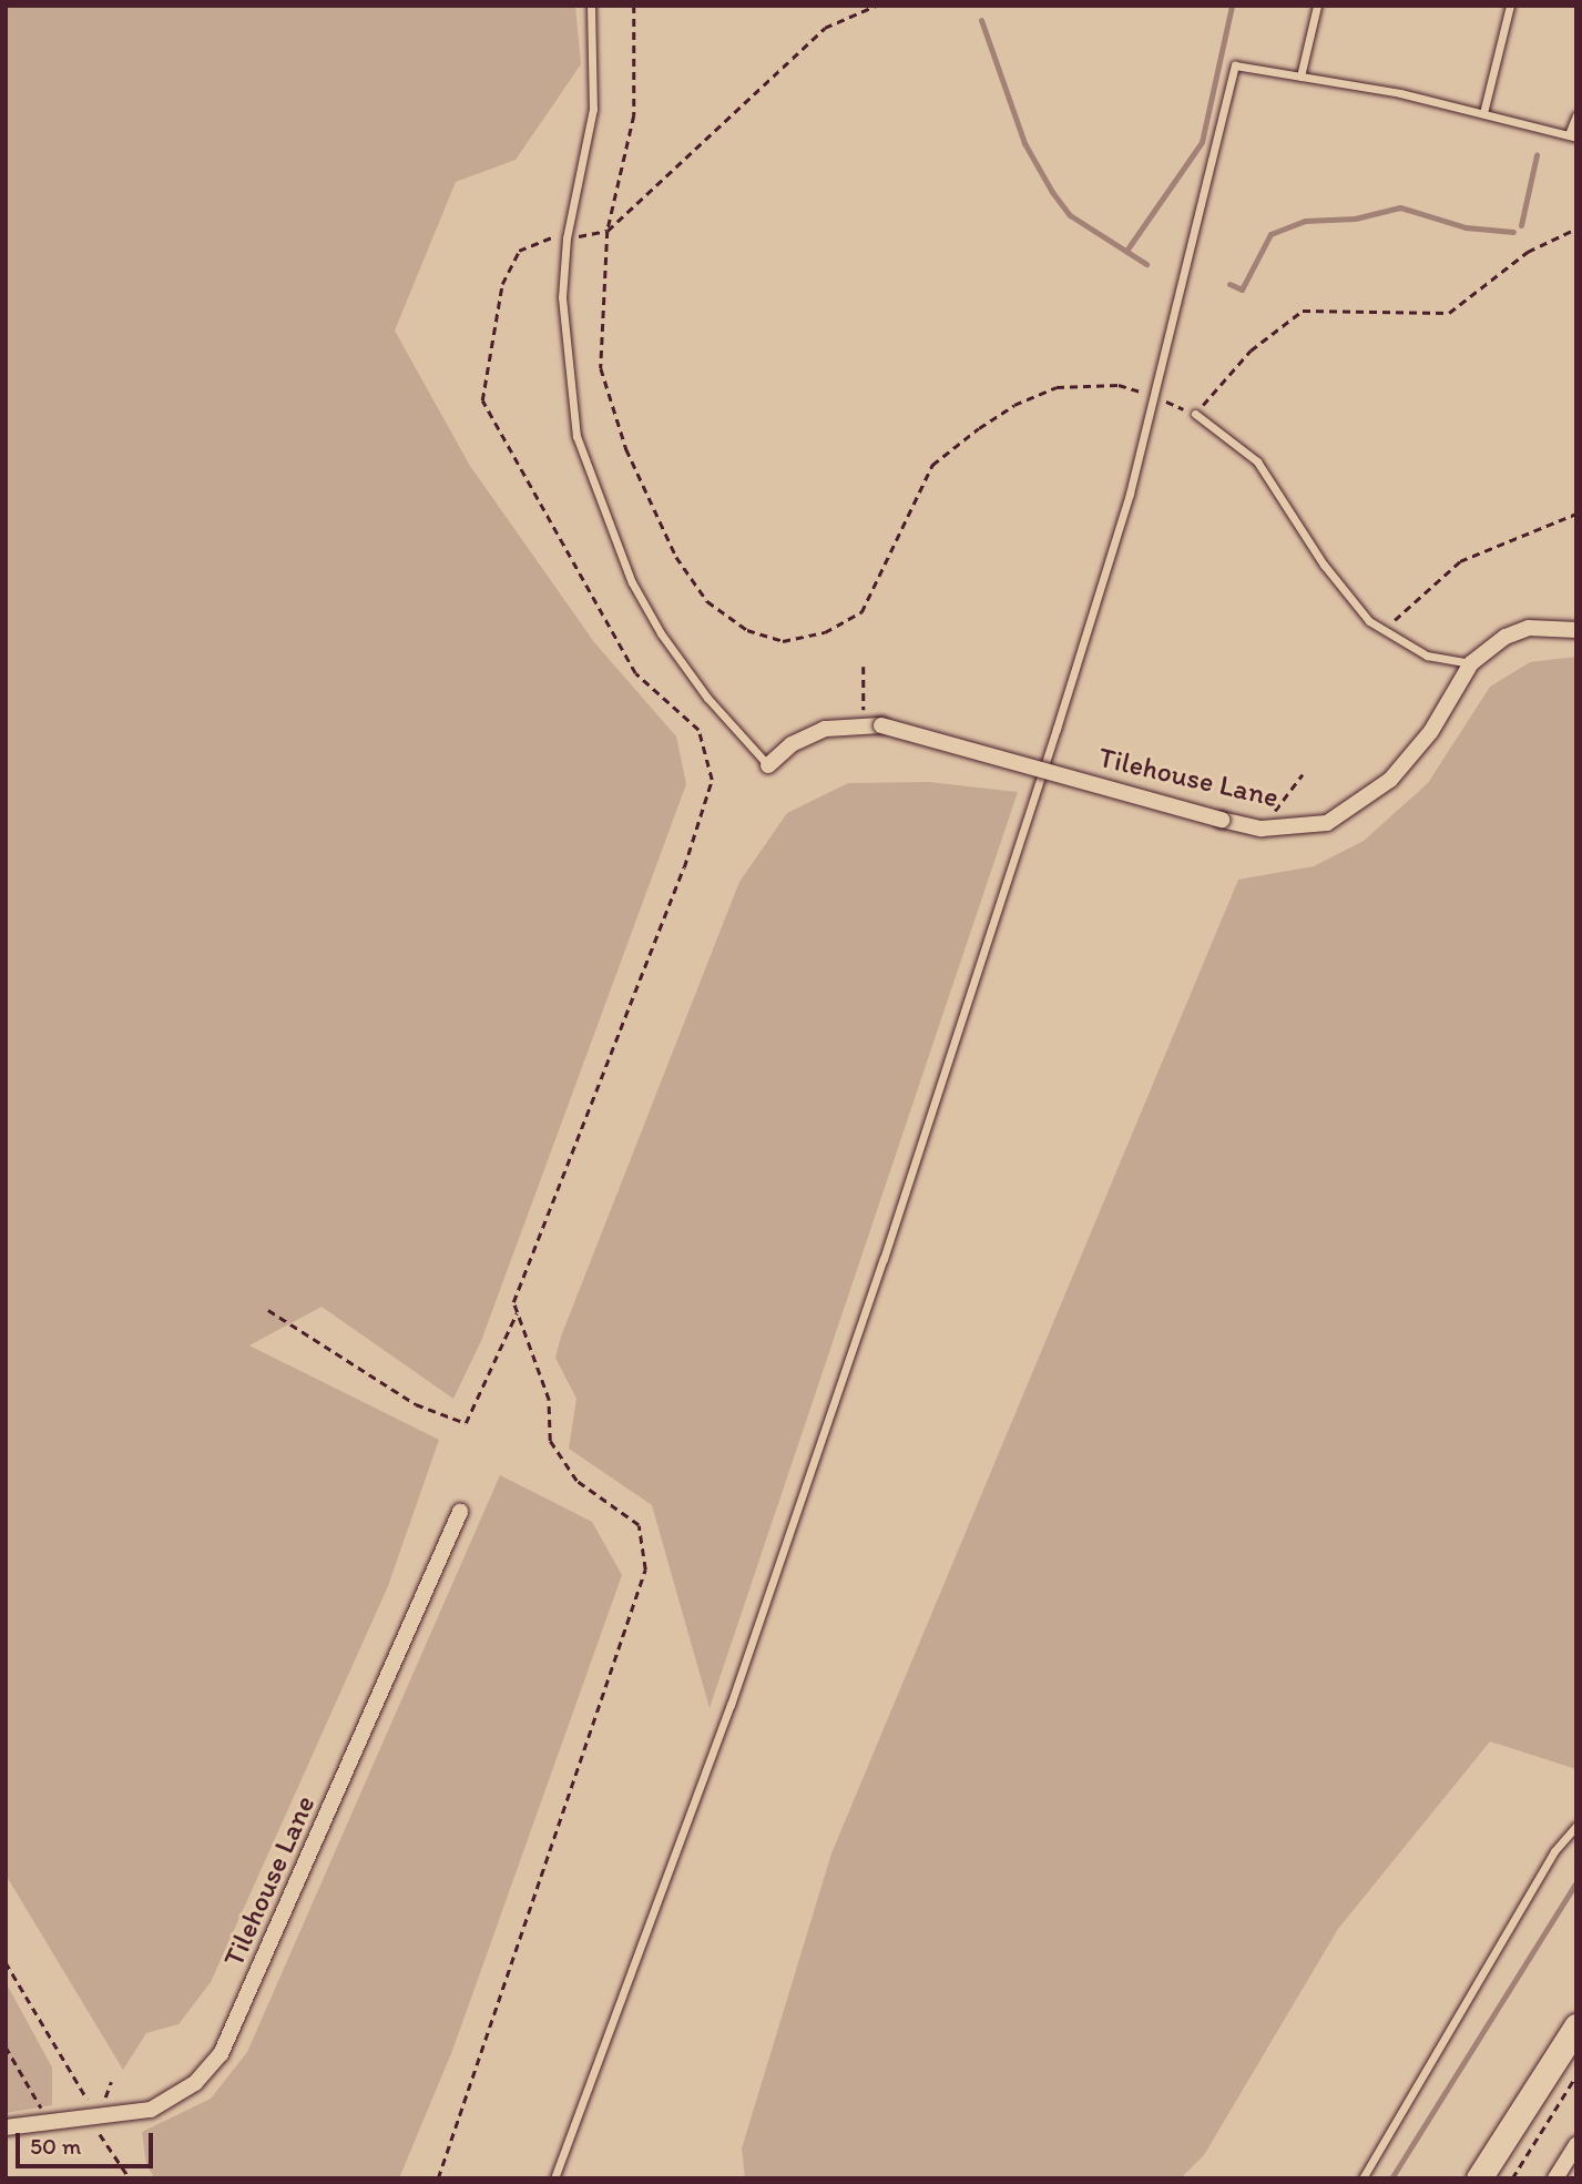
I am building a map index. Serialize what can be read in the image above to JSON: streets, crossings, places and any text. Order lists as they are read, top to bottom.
{
  "streets": {
    "street": ["Tilehouse Lane"]
  },
  "scale_bar": "50 m"
}
